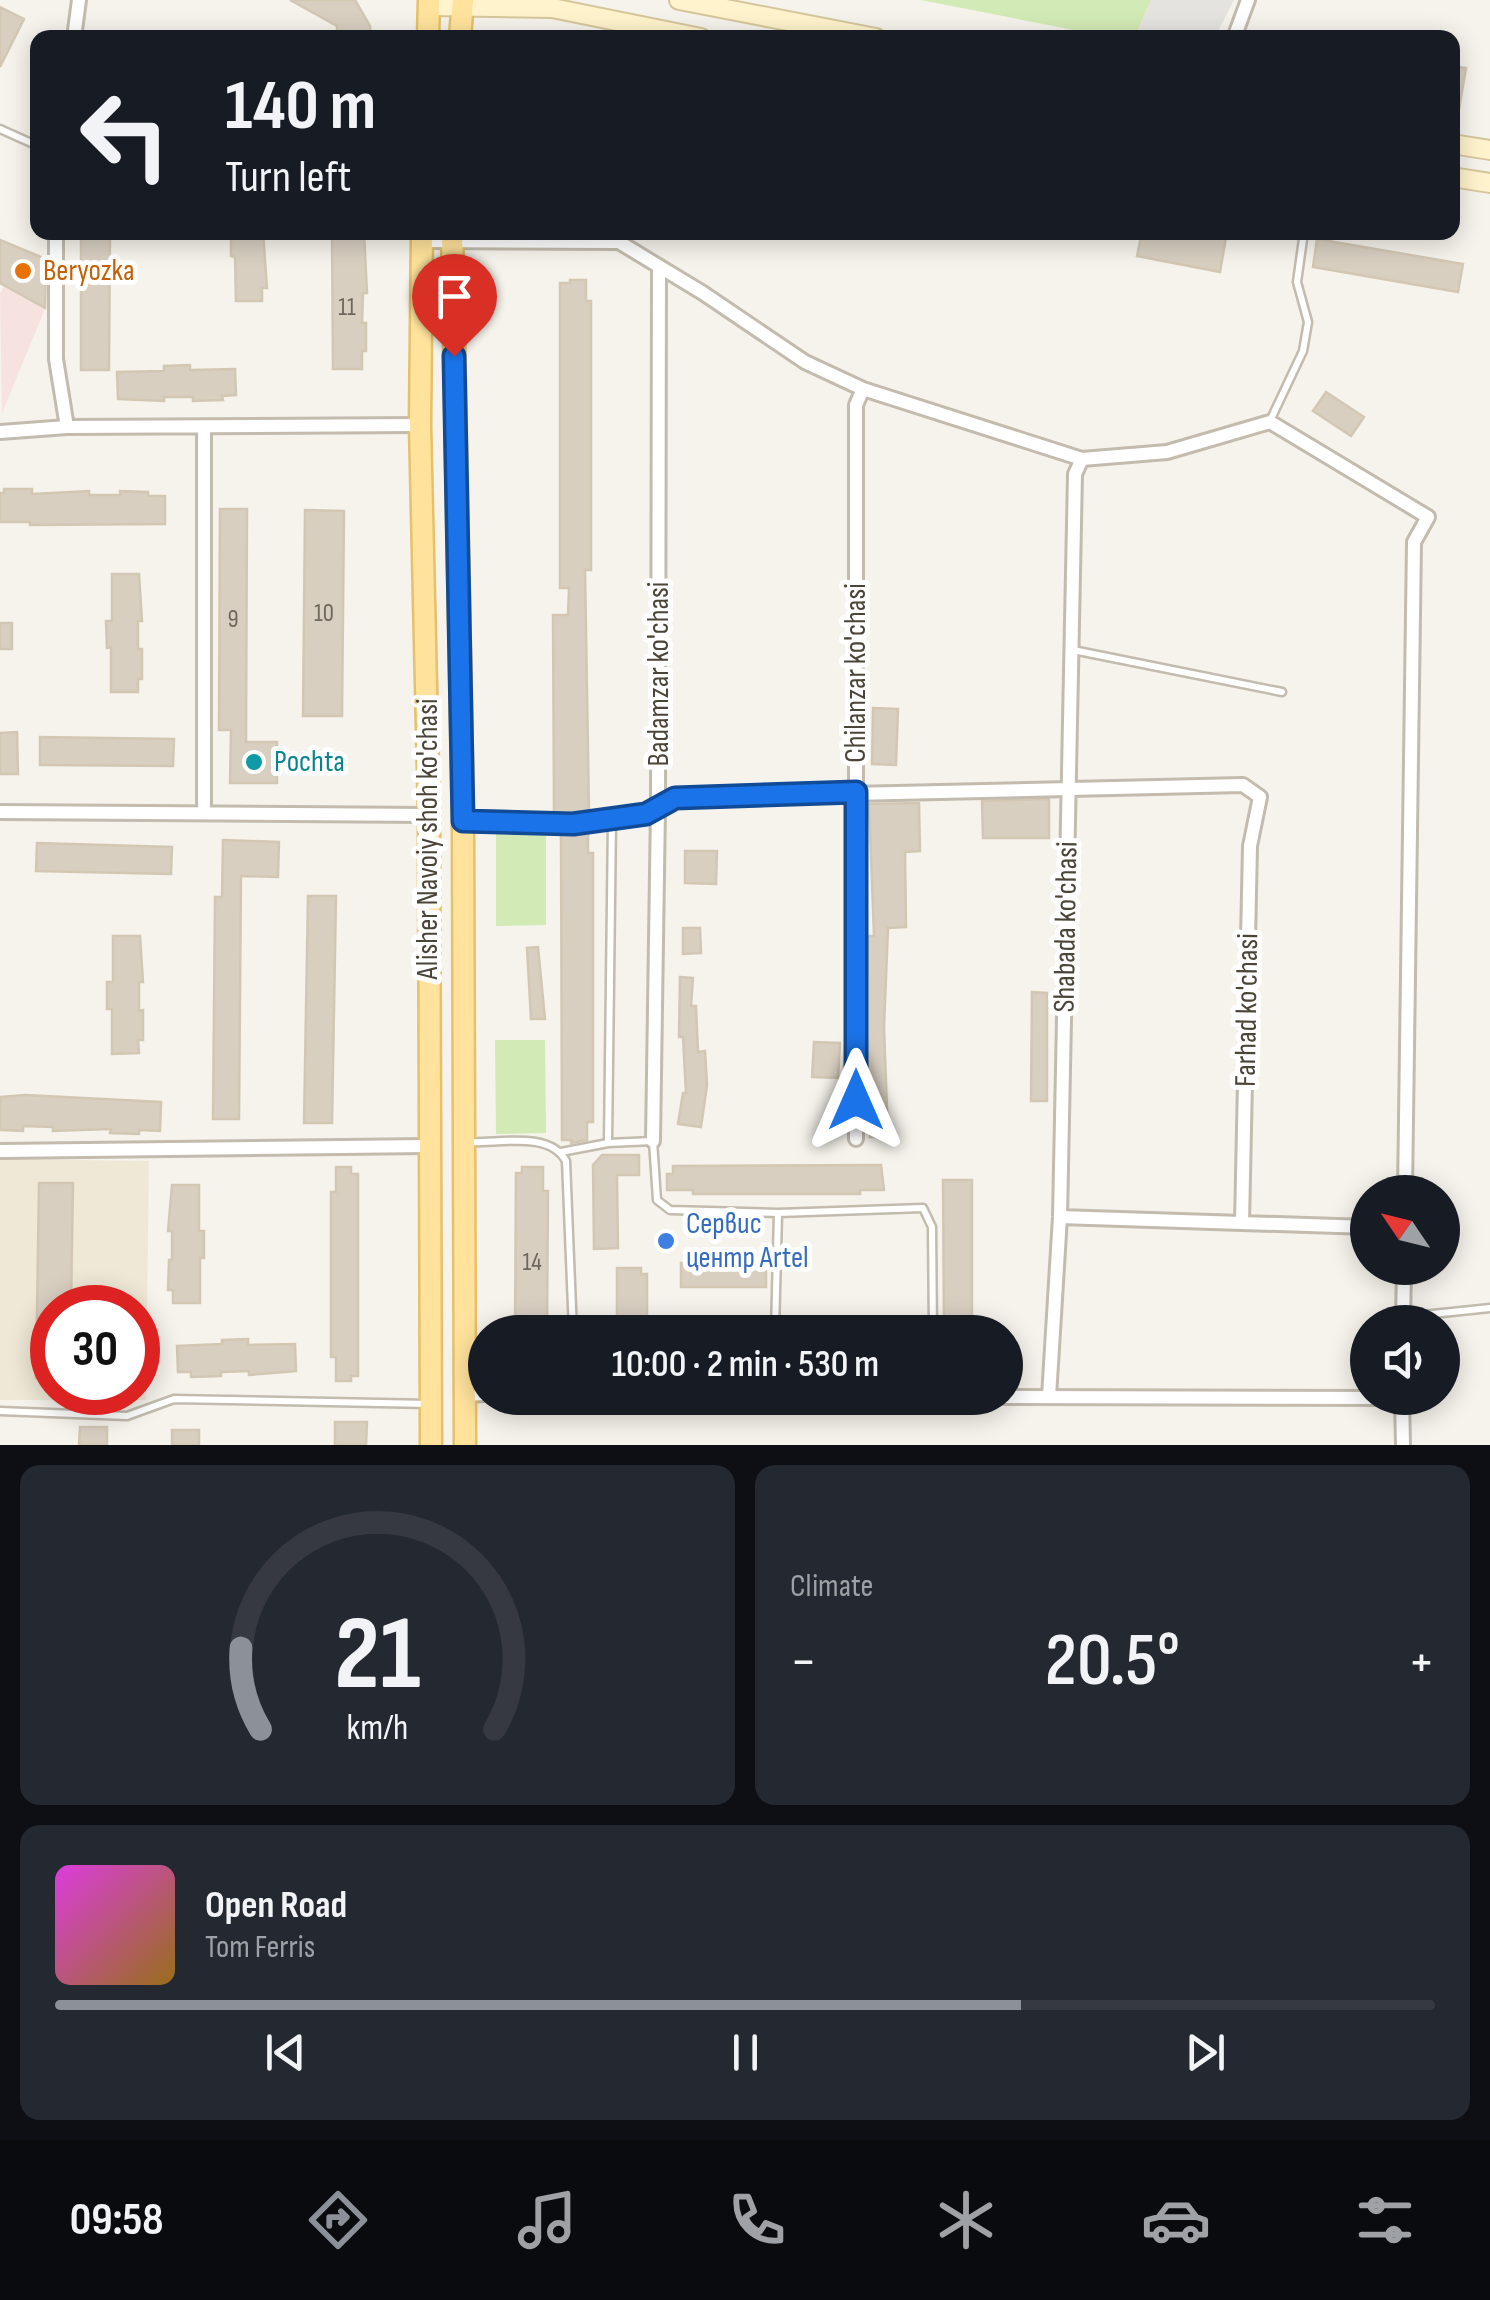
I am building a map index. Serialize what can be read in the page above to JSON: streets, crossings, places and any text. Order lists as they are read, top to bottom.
{
  "streets": {
    "main road": ["Alisher Navoiy shoh ko'chasi"],
    "street": [
      "Chilanzar ko'chasi",
      "Badamzar ko'chasi",
      "Shabada ko'chasi",
      "Farhad ko'chasi"
    ]
  },
  "crossings": [
    ["Shabada ko'chasi", "Farhad ko'chasi"]
  ],
  "places": ["Beryozka", "Pochta", "Сервис центр Artel"],
  "house_numbers": [
    "11",
    "10",
    "9",
    "14"
  ],
  "north": "top left",
  "page": {
    "turn": ["140 m", "Turn left"],
    "limit": "30",
    "trip": "10:00 · 2 min · 530 m",
    "tile": "Climate",
    "heat": ["−", "20.5°", "+"],
    "song": ["Open Road", "Tom Ferris"],
    "tabs": "09:58",
    "gauge": ["21", "km/h"]
  }
}
